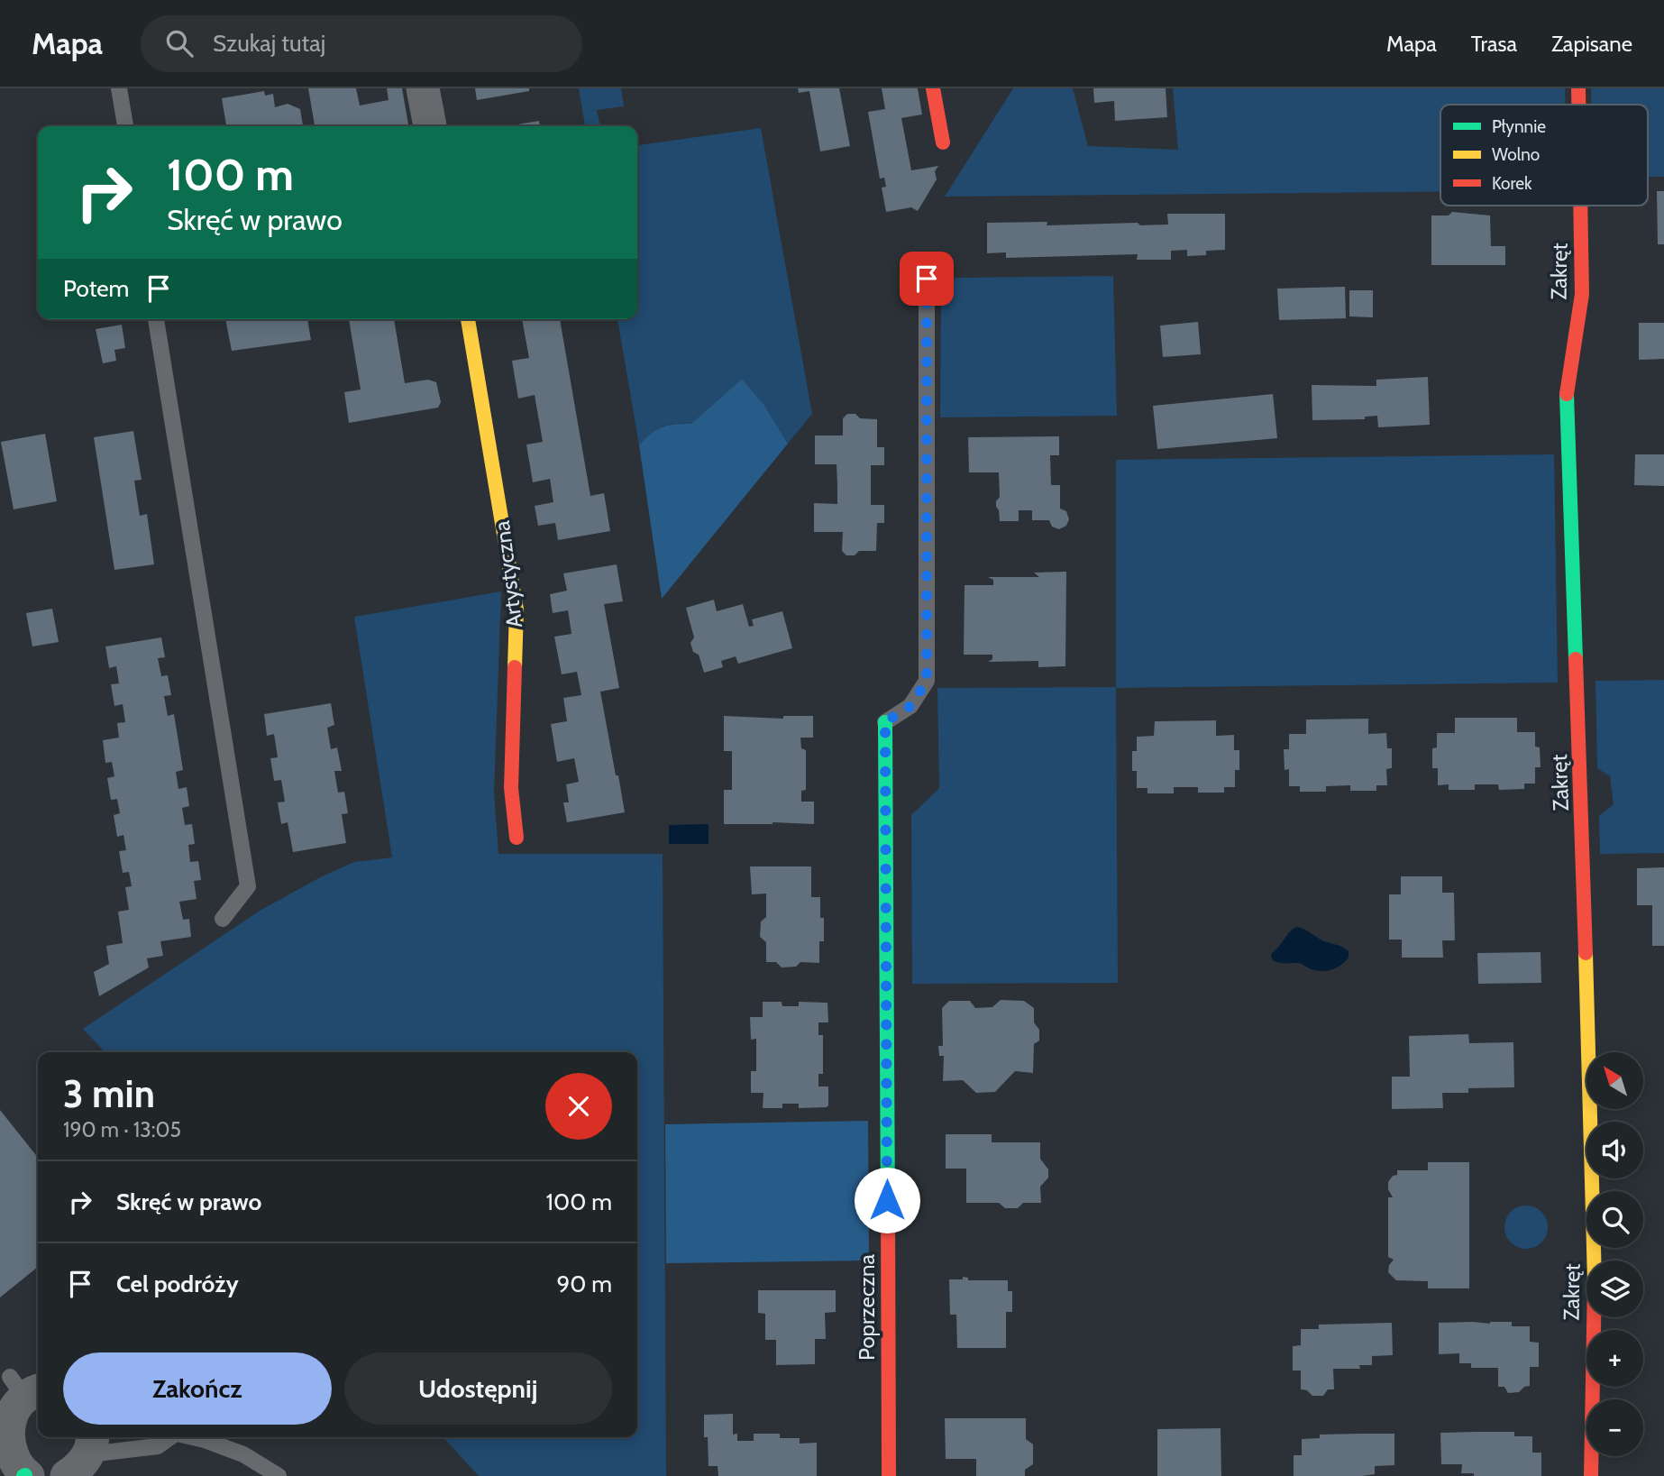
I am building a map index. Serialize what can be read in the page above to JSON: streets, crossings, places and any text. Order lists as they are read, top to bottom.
{
  "streets": {
    "street": ["Zakręt", "Artystyczna", "Poprzeczna"]
  },
  "legend": ["Płynnie", "Wolno", "Korek"],
  "north": "top left",
  "page": {
    "header": "Mapa",
    "search": "Szukaj tutaj",
    "nav": ["Mapa", "Trasa", "Zapisane"],
    "turn": ["100 m", "Skręć w prawo"],
    "then": "Potem",
    "map_buttons": ["+", "−"],
    "heading": ["3 min", "190 m · 13:05"],
    "list": [
      {
        "name": "Skręć w prawo",
        "value": "100 m"
      },
      {
        "name": "Cel podróży",
        "value": "90 m"
      }
    ],
    "buttons": ["Zakończ", "Udostępnij"]
  }
}
